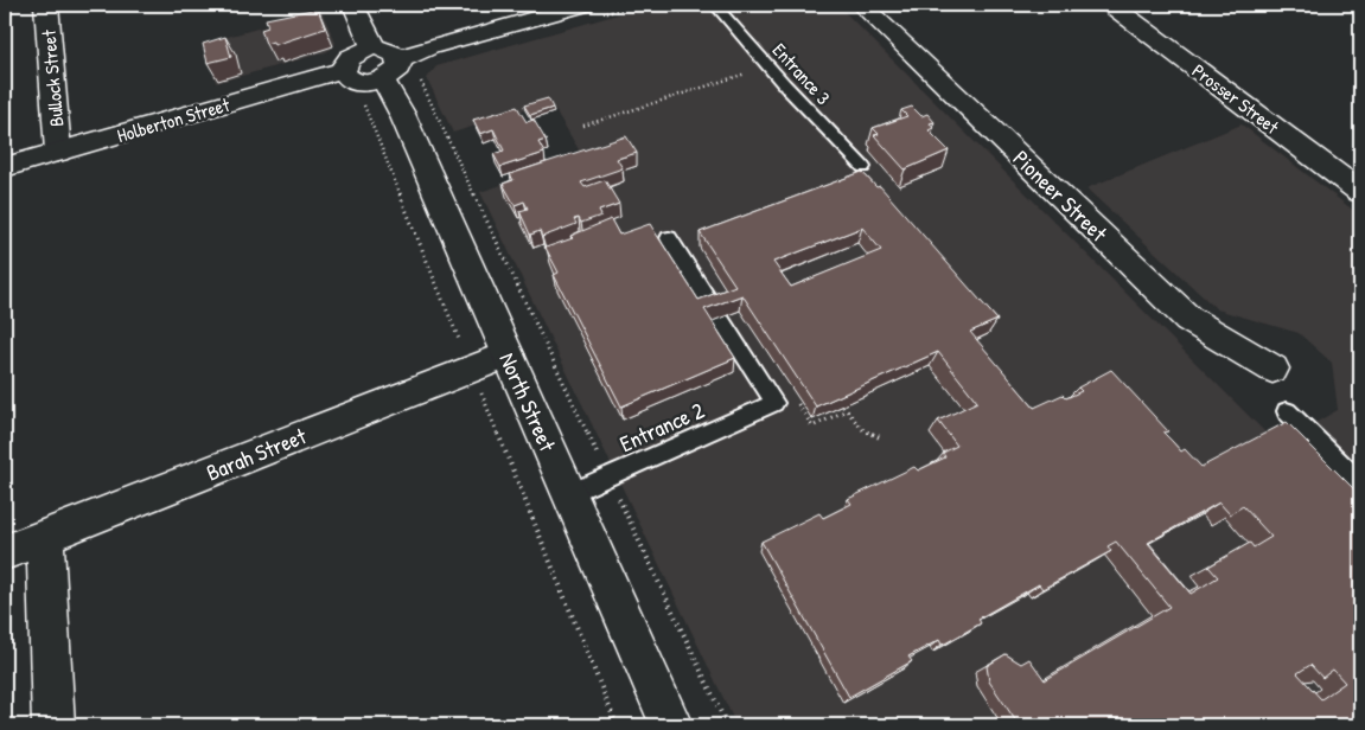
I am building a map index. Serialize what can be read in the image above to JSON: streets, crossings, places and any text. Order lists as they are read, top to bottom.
{
  "streets": {
    "street": [
      "Bullock Street",
      "Prosser Street",
      "Holberton Street",
      "Pioneer Street",
      "North Street",
      "Barah Street"
    ],
    "lane": ["Entrance 3", "Entrance 2"]
  },
  "crossings": [
    ["Bullock Street", "Holberton Street"],
    ["North Street", "Entrance 2"],
    ["North Street", "Barah Street"]
  ]
}
